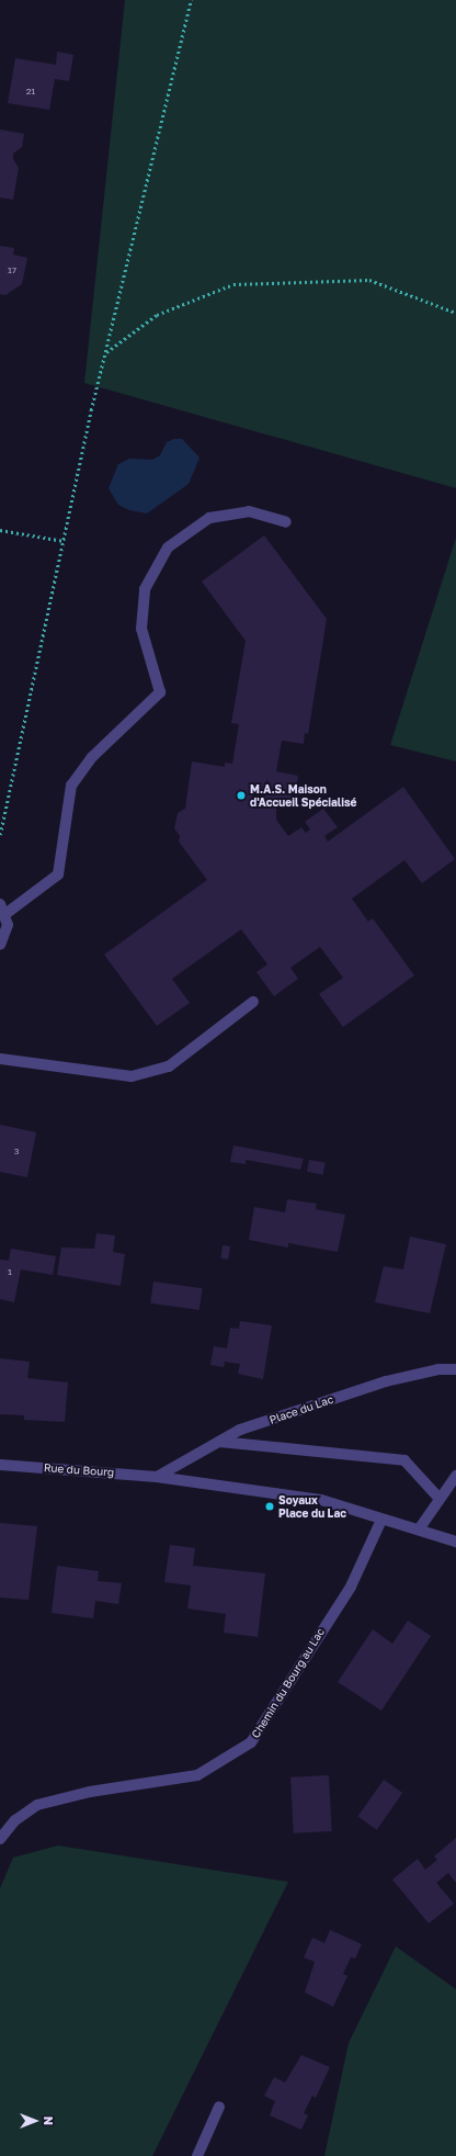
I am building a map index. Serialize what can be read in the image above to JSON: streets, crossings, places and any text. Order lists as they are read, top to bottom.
{
  "streets": {
    "street": ["Place du Lac", "Rue du Bourg", "Chemin du Bourg au Lac"]
  },
  "crossings": [
    ["Place du Lac", "Rue du Bourg"],
    ["Rue du Bourg", "Chemin du Bourg au Lac"]
  ],
  "places": ["M.A.S. Maison d'Accueil Spécialisé", "Soyaux Place du Lac"],
  "house_numbers": [
    "21",
    "17",
    "3",
    "1"
  ],
  "north": "right"
}
